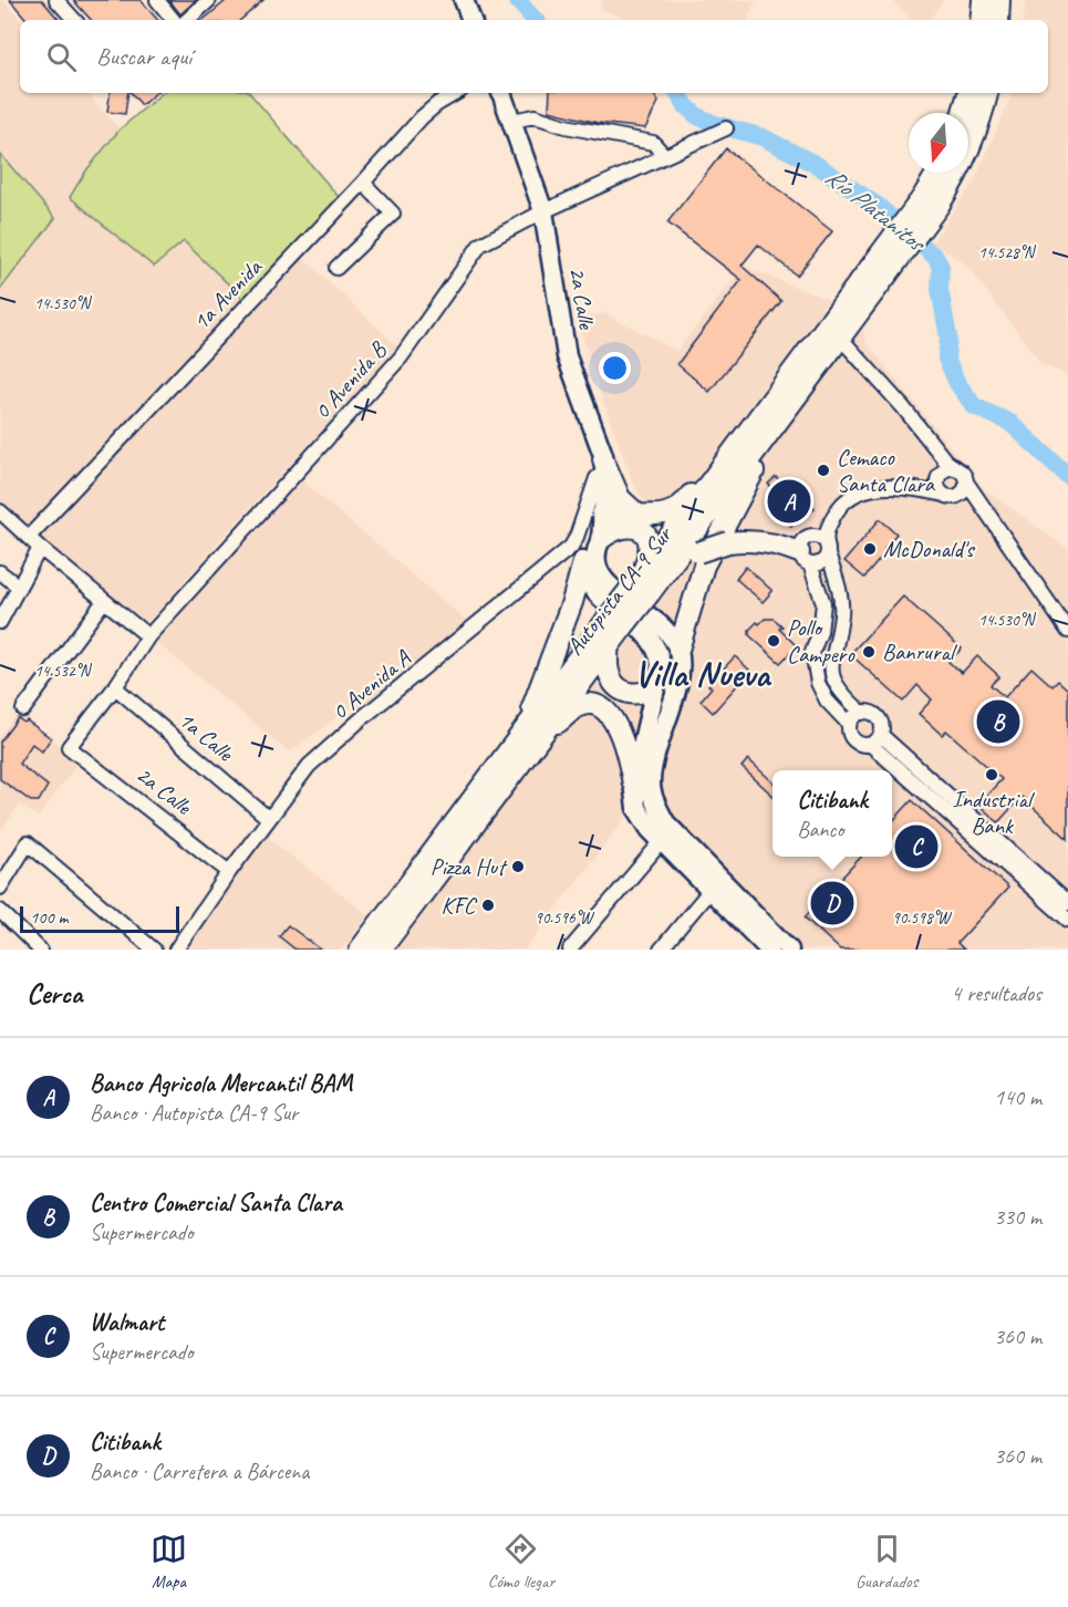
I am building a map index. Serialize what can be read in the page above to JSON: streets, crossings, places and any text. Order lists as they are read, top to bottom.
{
  "streets": {
    "highway": ["Autopista CA-9 Sur"],
    "main road": ["2a Calle"],
    "street": [
      "1a Avenida",
      "0 Avenida B",
      "0 Avenida A",
      "1a Calle"
    ]
  },
  "crossings": [
    ["2a Calle", "0 Avenida B"],
    ["2a Calle", "0 Avenida A"],
    ["0 Avenida B", "1a Calle"],
    ["0 Avenida A", "1a Calle"]
  ],
  "districts": ["Villa Nueva"],
  "water": ["Río Platanitos"],
  "places": [
    "Cemaco Santa Clara",
    "McDonald's",
    "Pollo Campero",
    "Banrural",
    "Industrial Bank",
    "Pizza Hut",
    "KFC"
  ],
  "scale_bar": "100 m",
  "north": "bottom",
  "page": {
    "search": "Buscar aquí",
    "pins": [
      "A",
      "B",
      "C",
      "D"
    ],
    "popup": ["Citibank", "Banco"],
    "scale": "100 m",
    "heading": ["Cerca", "4 resultados"],
    "list": [
      {
        "mark": "A",
        "name": "Banco Agricola Mercantil BAM",
        "note": "Banco · Autopista CA-9 Sur",
        "value": "140 m"
      },
      {
        "mark": "B",
        "name": "Centro Comercial Santa Clara",
        "note": "Supermercado",
        "value": "330 m"
      },
      {
        "mark": "C",
        "name": "Walmart",
        "note": "Supermercado",
        "value": "360 m"
      },
      {
        "mark": "D",
        "name": "Citibank",
        "note": "Banco · Carretera a Bárcena",
        "value": "360 m"
      }
    ],
    "nav": ["Mapa", "Cómo llegar", "Guardados"]
  },
  "coordinates": [
    "14.528°N",
    "14.530°N",
    "14.532°N",
    "90.596°W",
    "90.598°W"
  ]
}
